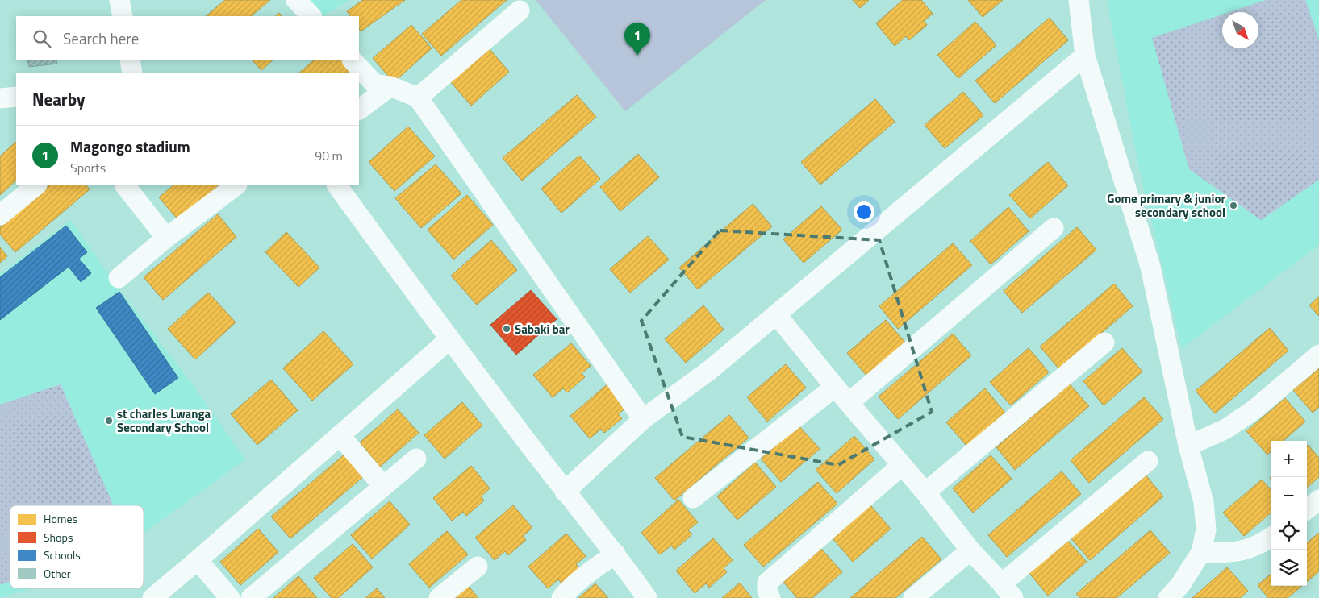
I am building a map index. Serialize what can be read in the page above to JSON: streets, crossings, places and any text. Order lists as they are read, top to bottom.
{
  "places": ["Gome primary & junior secondary school", "Sabaki bar", "st charles Lwanga Secondary School"],
  "legend": [
    "Homes",
    "Shops",
    "Schools",
    "Other"
  ],
  "north": "bottom right",
  "page": {
    "search": "Search here",
    "pins": "1",
    "heading": "Nearby",
    "list": [
      {
        "mark": "1",
        "name": "Magongo stadium",
        "note": "Sports",
        "value": "90 m"
      }
    ],
    "map_buttons": ["+", "−"]
  }
}
